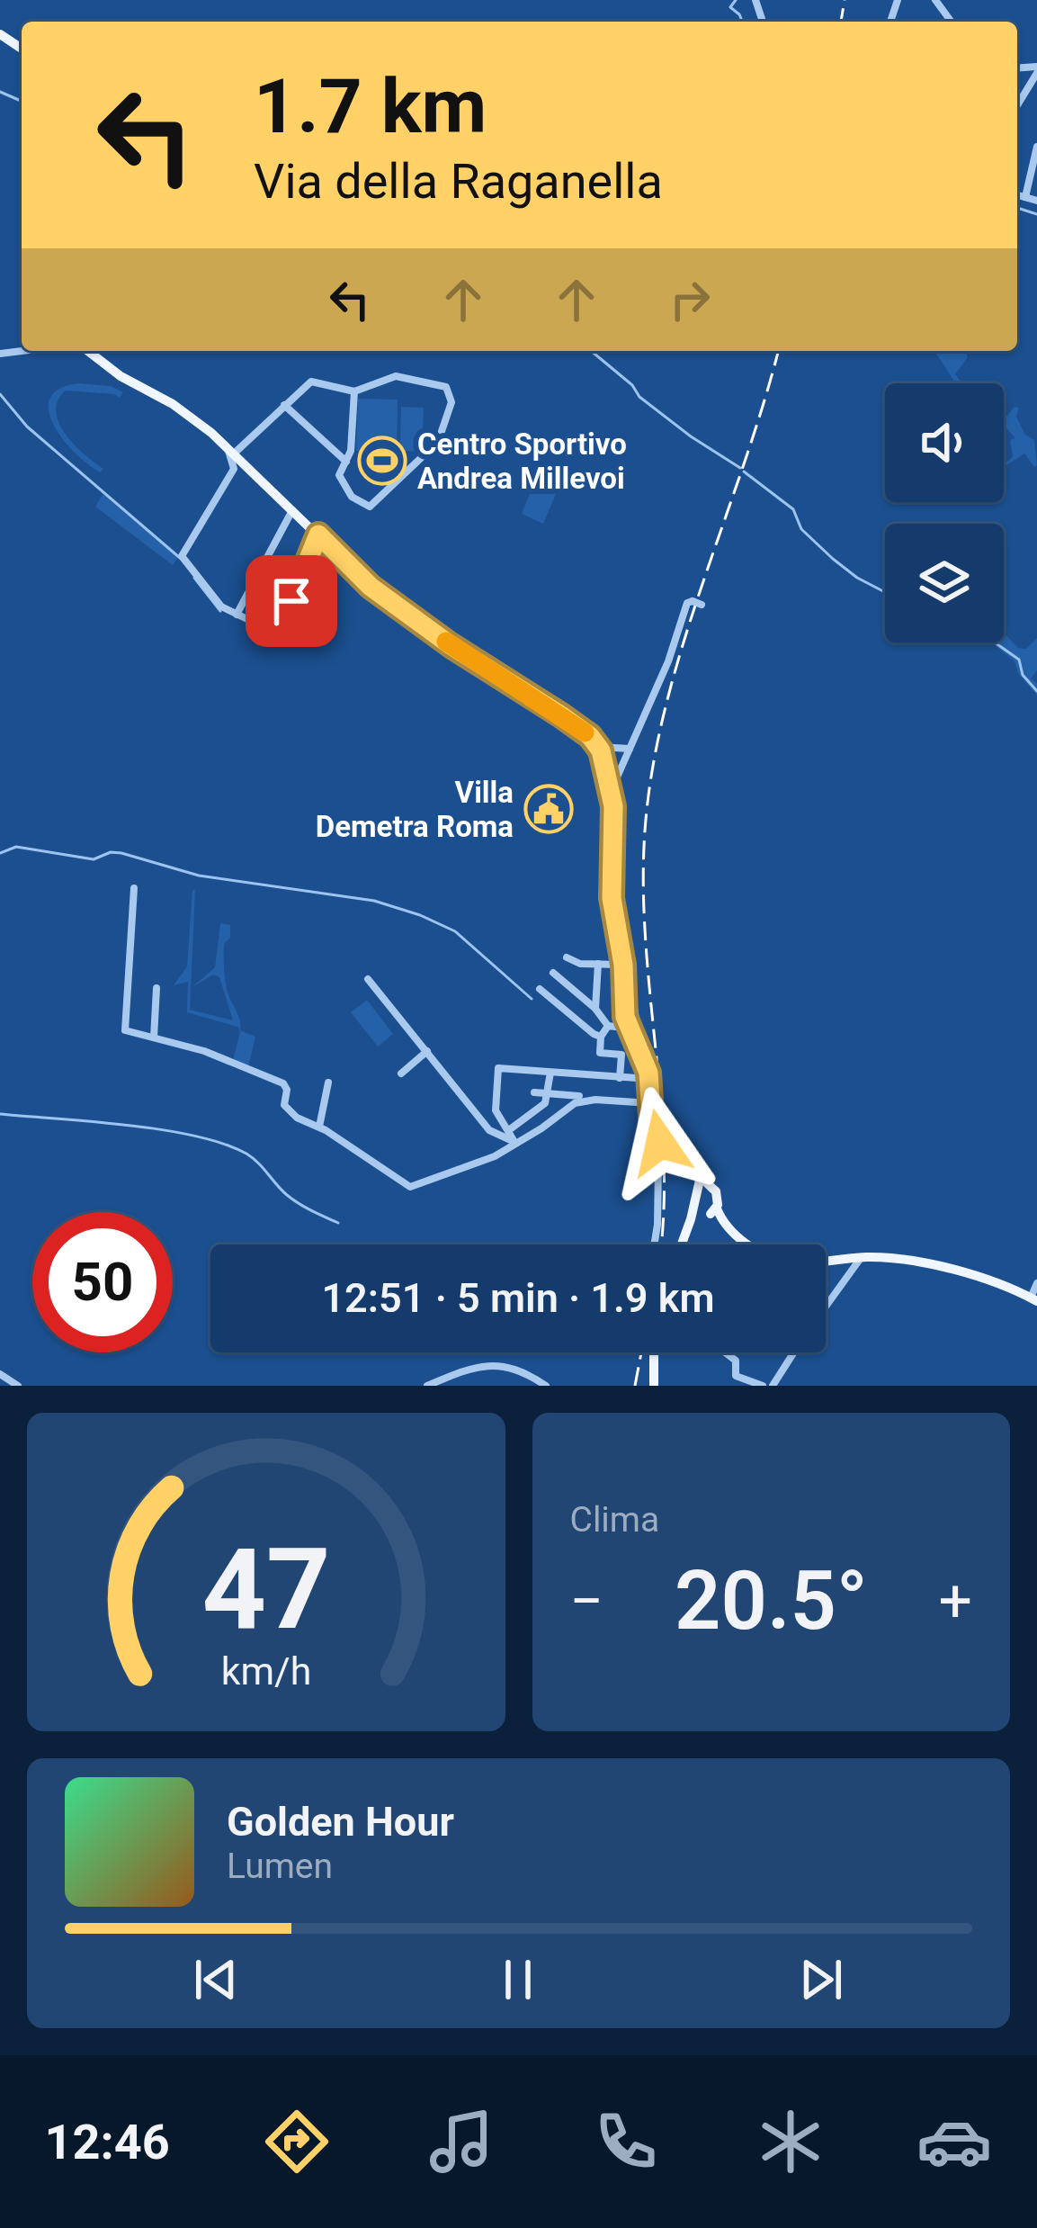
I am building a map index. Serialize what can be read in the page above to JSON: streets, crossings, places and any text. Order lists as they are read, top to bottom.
{
  "places": {
    "sports": ["Centro Sportivo Andrea Millevoi"],
    "public building": ["Villa Demetra Roma"]
  },
  "page": {
    "turn": ["1.7 km", "Via della Raganella"],
    "limit": "50",
    "trip": "12:51 · 5 min · 1.9 km",
    "tile": "Clima",
    "heat": ["−", "20.5°", "+"],
    "song": ["Golden Hour", "Lumen"],
    "tabs": "12:46",
    "gauge": ["47", "km/h"]
  }
}
